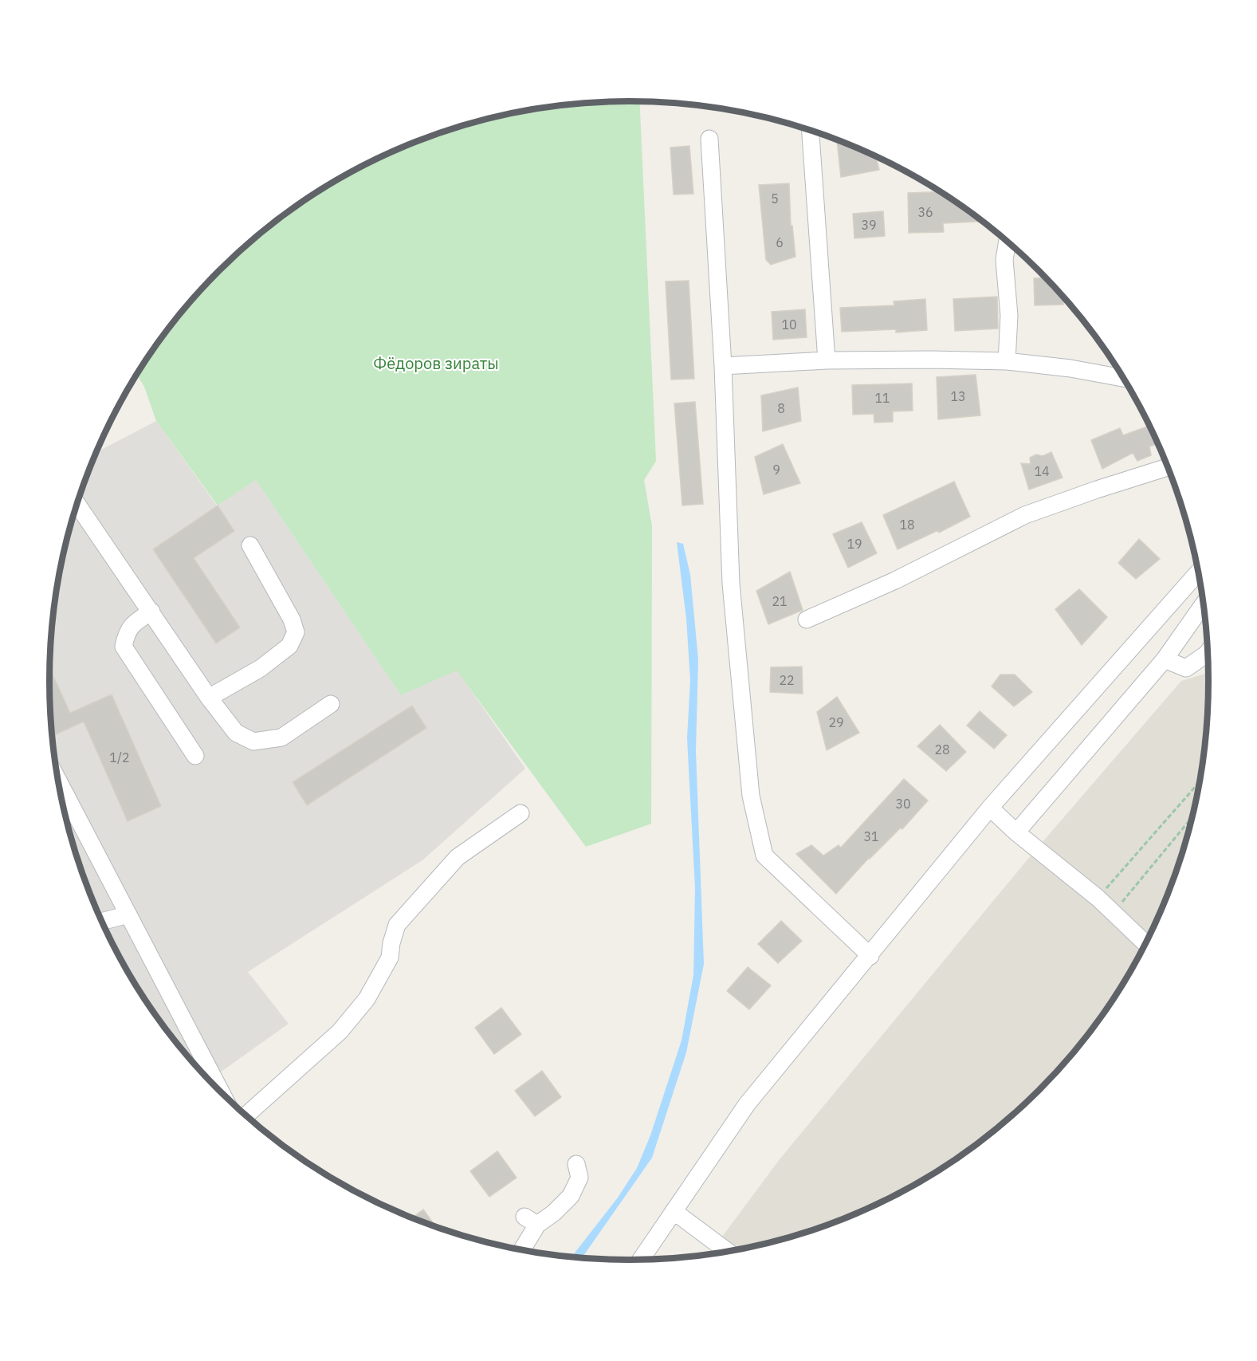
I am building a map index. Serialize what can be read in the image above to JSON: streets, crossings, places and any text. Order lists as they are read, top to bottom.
{
  "parks": ["Фёдоров зираты"],
  "house_numbers": [
    "5",
    "36",
    "39",
    "6",
    "10",
    "13",
    "11",
    "8",
    "9",
    "14",
    "18",
    "19",
    "21",
    "22",
    "29",
    "28",
    "1/2",
    "30",
    "31"
  ]
}
